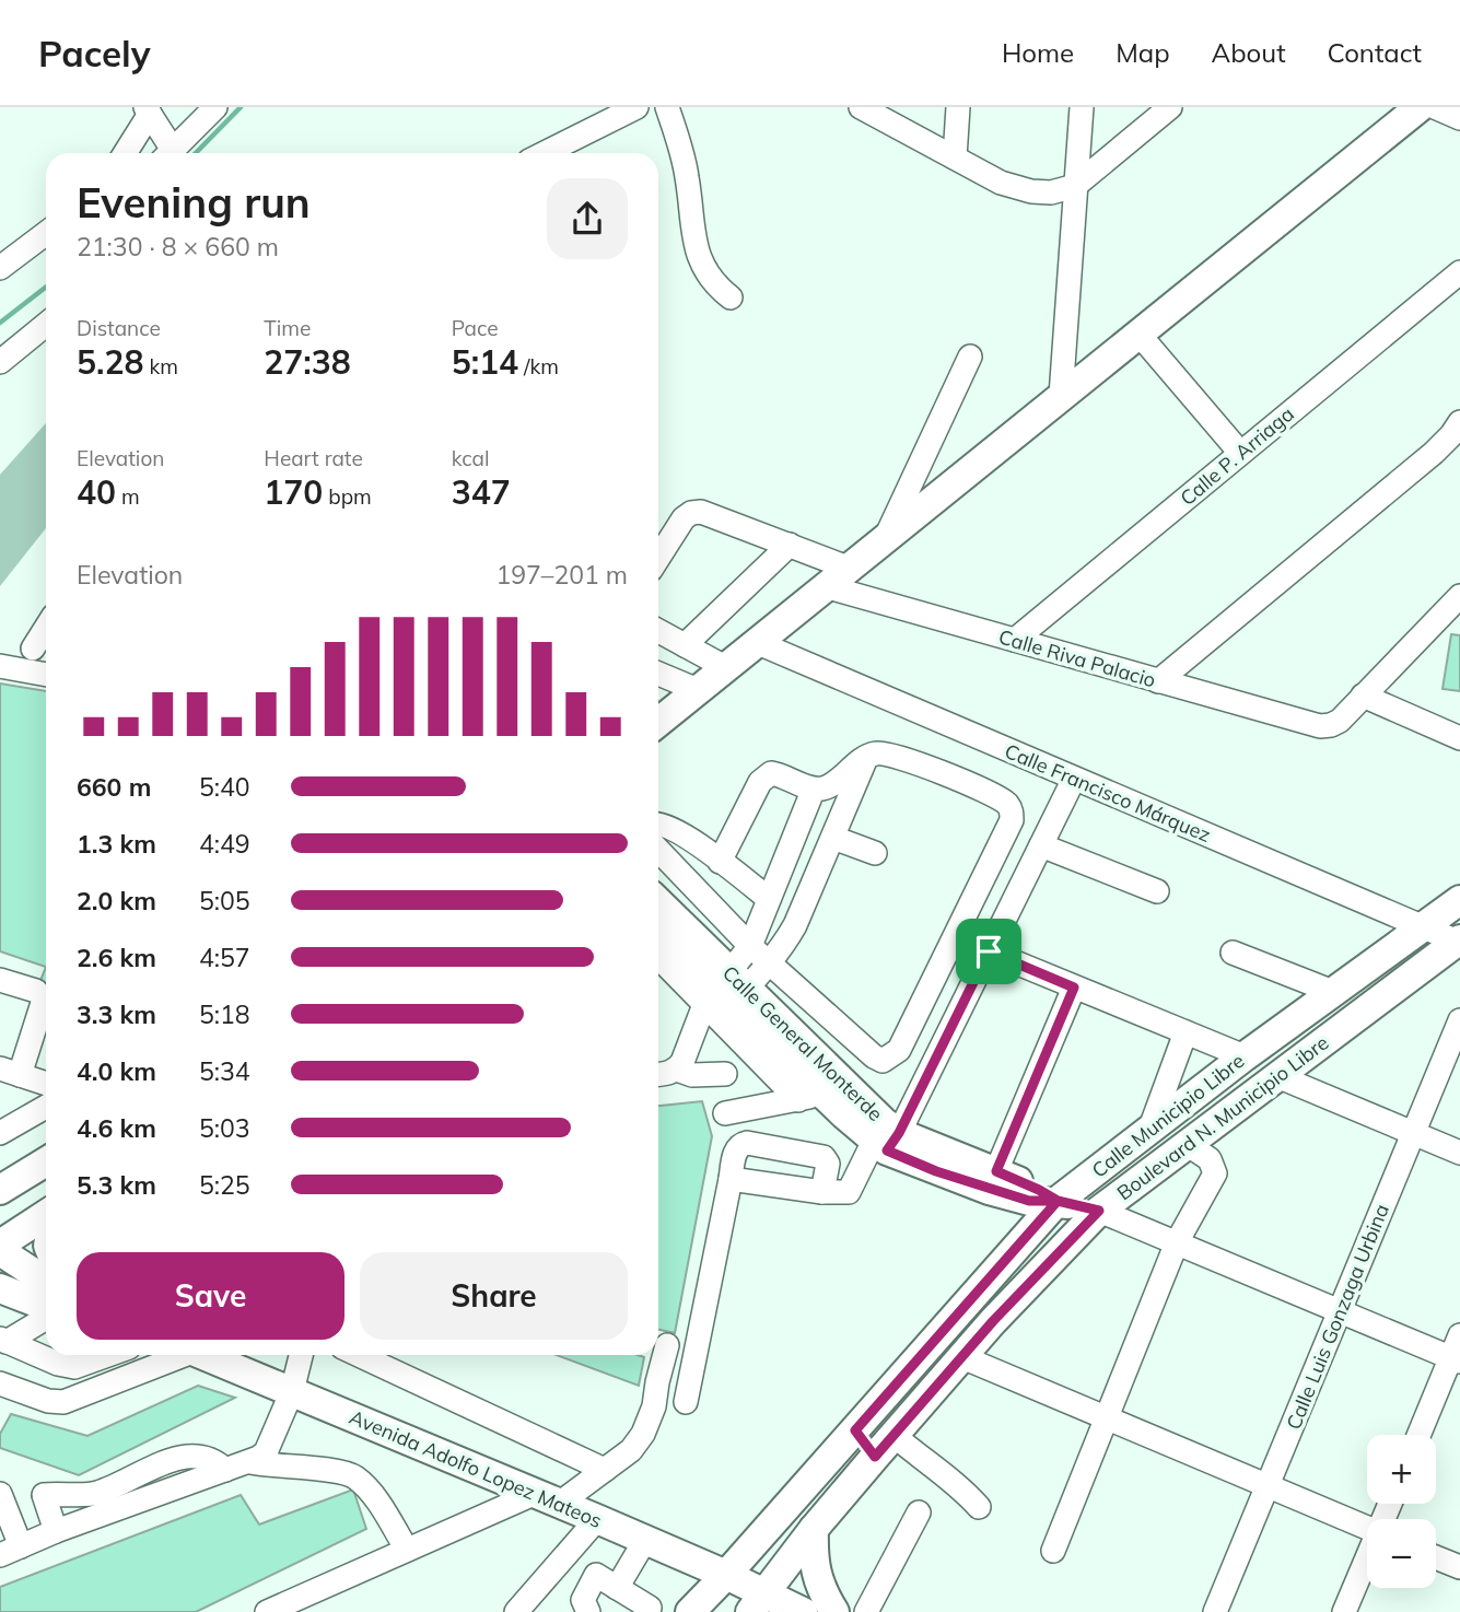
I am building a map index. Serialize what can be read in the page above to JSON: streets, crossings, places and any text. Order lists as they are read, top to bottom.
{
  "streets": {
    "main road": [
      "Calle General Monterde",
      "Calle Municipio Libre",
      "Boulevard N. Municipio Libre",
      "Avenida Adolfo Lopez Mateos"
    ],
    "street": [
      "Calle P. Arriaga",
      "Calle Riva Palacio",
      "Calle Francisco Márquez",
      "Calle Luis Gonzaga Urbina"
    ]
  },
  "crossings": [
    ["Calle P. Arriaga", "Calle Riva Palacio"],
    ["Calle Francisco Márquez", "Calle Municipio Libre"],
    ["Calle Francisco Márquez", "Boulevard N. Municipio Libre"],
    ["Calle General Monterde", "Calle Municipio Libre"],
    ["Calle General Monterde", "Boulevard N. Municipio Libre"],
    ["Calle General Monterde", "Calle Luis Gonzaga Urbina"],
    ["Calle Municipio Libre", "Avenida Adolfo Lopez Mateos"],
    ["Boulevard N. Municipio Libre", "Avenida Adolfo Lopez Mateos"]
  ],
  "page": {
    "header": "Pacely",
    "nav": [
      "Home",
      "Map",
      "About",
      "Contact"
    ],
    "heading": ["Evening run", "21:30 · 8 × 660 m"],
    "stats": [
      ["Distance", "5.28 km"],
      ["Time", "27:38"],
      ["Pace", "5:14 /km"],
      ["Elevation", "40 m"],
      ["Heart rate", "170 bpm"],
      ["kcal", "347"]
    ],
    "chart": ["Elevation", "197–201 m"],
    "list": [
      {
        "name": "660 m",
        "note": "5:40"
      },
      {
        "name": "1.3 km",
        "note": "4:49"
      },
      {
        "name": "2.0 km",
        "note": "5:05"
      },
      {
        "name": "2.6 km",
        "note": "4:57"
      },
      {
        "name": "3.3 km",
        "note": "5:18"
      },
      {
        "name": "4.0 km",
        "note": "5:34"
      },
      {
        "name": "4.6 km",
        "note": "5:03"
      },
      {
        "name": "5.3 km",
        "note": "5:25"
      }
    ],
    "buttons": ["Save", "Share"],
    "map_buttons": ["+", "−"]
  }
}
